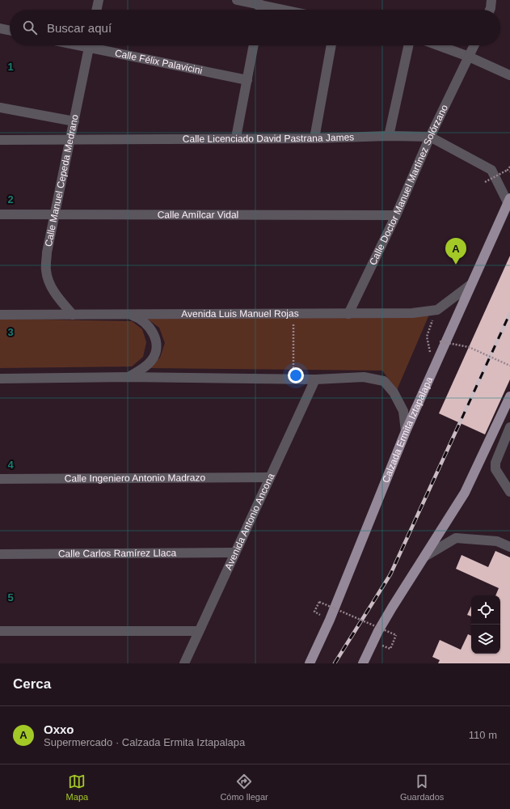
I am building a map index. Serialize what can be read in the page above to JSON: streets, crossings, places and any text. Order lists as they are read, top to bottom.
{
  "streets": {
    "main road": ["Calzada Ermita Iztapalapa"],
    "street": [
      "Calle Félix Palavicini",
      "Calle Licenciado David Pastrana James",
      "Calle Manuel Cepeda Medrano",
      "Calle Doctor Manuel Martínez Solórzano",
      "Calle Amílcar Vidal",
      "Avenida Luis Manuel Rojas",
      "Calle Ingeniero Antonio Madrazo",
      "Avenida Antonio Ancona",
      "Calle Carlos Ramírez Llaca"
    ]
  },
  "crossings": [
    ["Calle Licenciado David Pastrana James", "Calle Manuel Cepeda Medrano"],
    ["Calle Licenciado David Pastrana James", "Calle Doctor Manuel Martínez Solórzano"],
    ["Calle Licenciado David Pastrana James", "Calzada Ermita Iztapalapa"],
    ["Calle Manuel Cepeda Medrano", "Calle Amílcar Vidal"],
    ["Calle Manuel Cepeda Medrano", "Avenida Luis Manuel Rojas"],
    ["Calle Doctor Manuel Martínez Solórzano", "Calle Amílcar Vidal"],
    ["Calle Doctor Manuel Martínez Solórzano", "Avenida Luis Manuel Rojas"],
    ["Avenida Luis Manuel Rojas", "Calzada Ermita Iztapalapa"],
    ["Calle Ingeniero Antonio Madrazo", "Avenida Antonio Ancona"],
    ["Avenida Antonio Ancona", "Calle Carlos Ramírez Llaca"]
  ],
  "page": {
    "search": "Buscar aquí",
    "pins": "A",
    "heading": "Cerca",
    "list": [
      {
        "mark": "A",
        "name": "Oxxo",
        "note": "Supermercado · Calzada Ermita Iztapalapa",
        "value": "110 m"
      }
    ],
    "nav": ["Mapa", "Cómo llegar", "Guardados"]
  },
  "grid": {
    "rows": [
      "1",
      "2",
      "3",
      "4",
      "5"
    ]
  }
}
